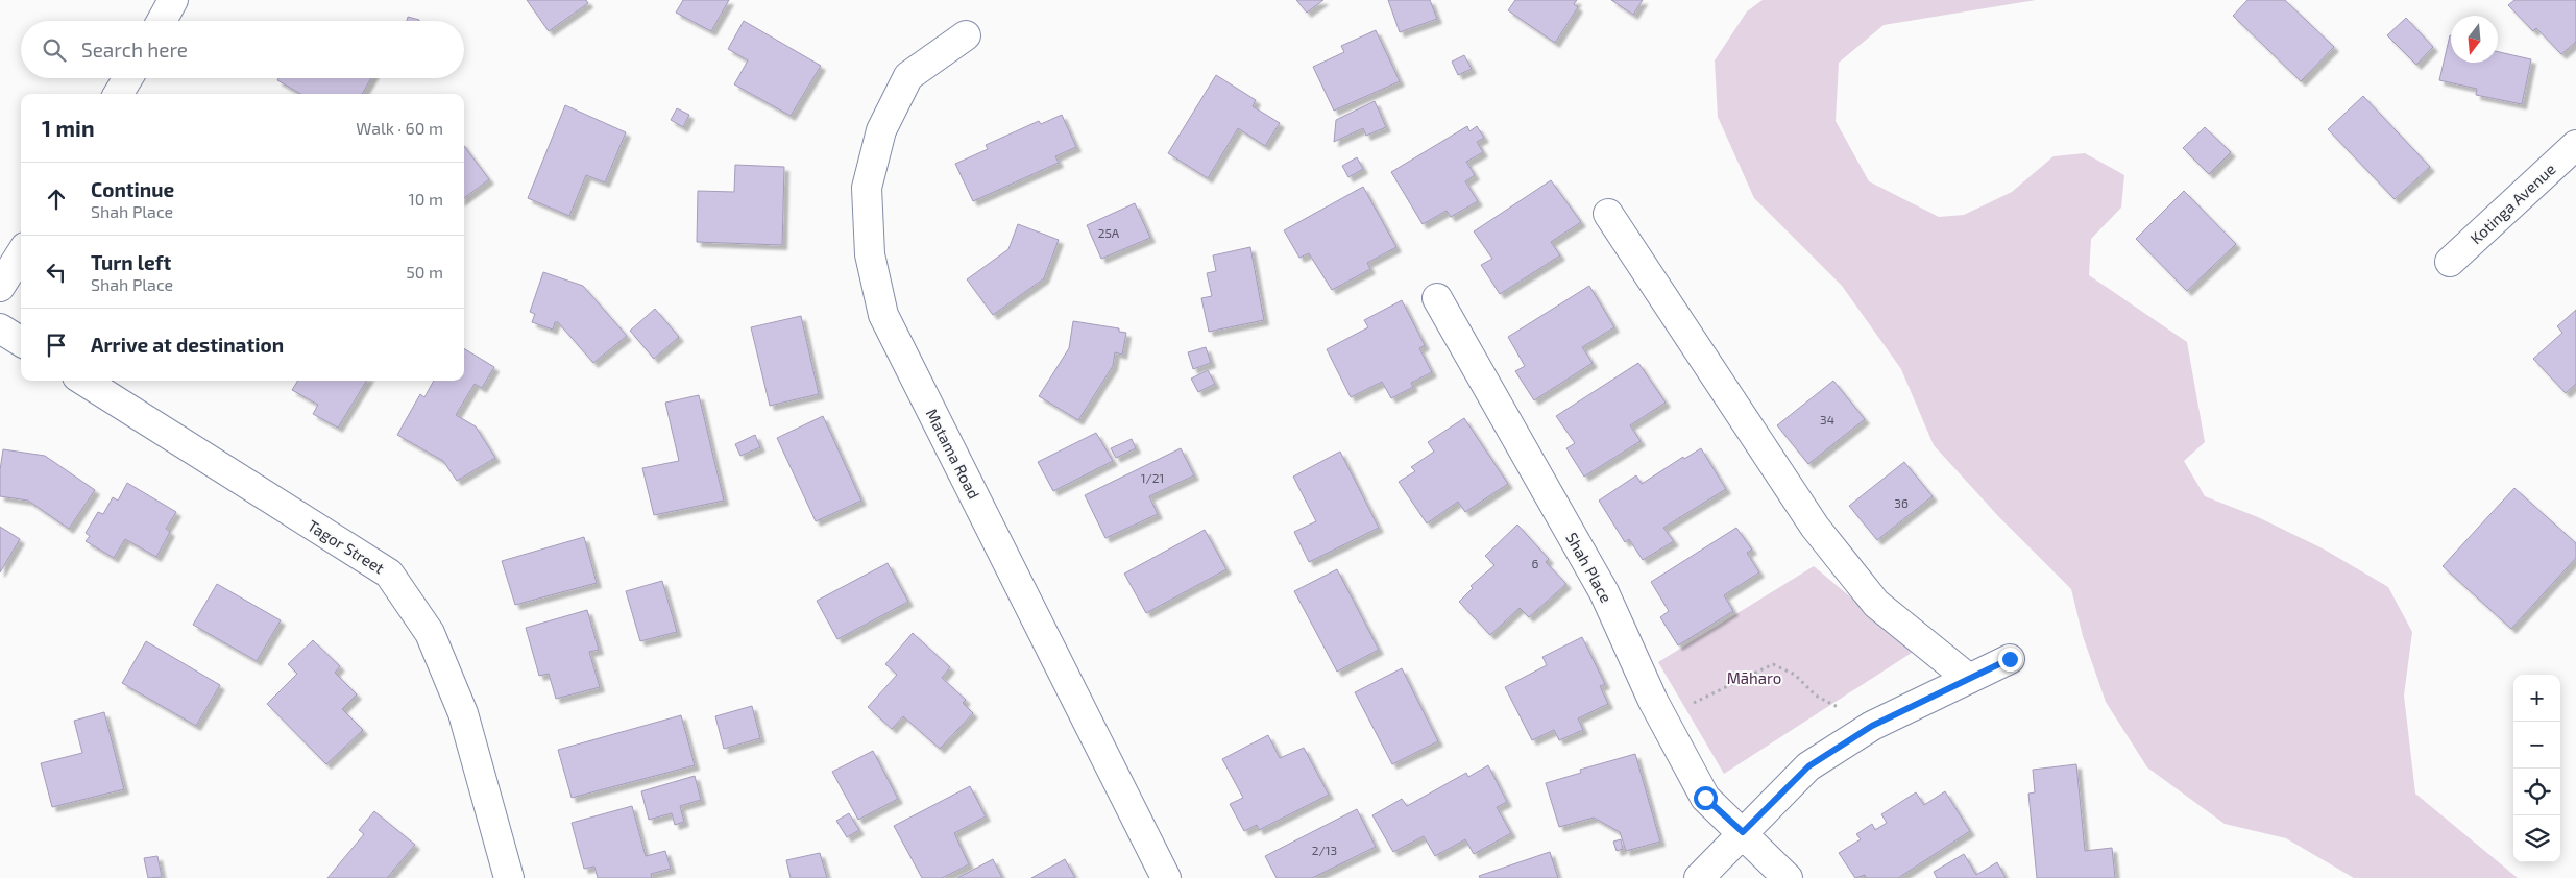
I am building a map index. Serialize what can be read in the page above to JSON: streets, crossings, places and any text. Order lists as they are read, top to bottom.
{
  "streets": {
    "street": [
      "Kotinga Avenue",
      "Matama Road",
      "Tagor Street",
      "Shah Place"
    ]
  },
  "parks": ["Māharo"],
  "house_numbers": [
    "25A",
    "34",
    "1/21",
    "36",
    "6",
    "2/13"
  ],
  "north": "bottom",
  "page": {
    "search": "Search here",
    "heading": ["1 min", "Walk · 60 m"],
    "list": [
      ["Continue", "Shah Place", "10 m"],
      ["Turn left", "Shah Place", "50 m"],
      "Arrive at destination"
    ],
    "map_buttons": ["+", "−"]
  }
}
